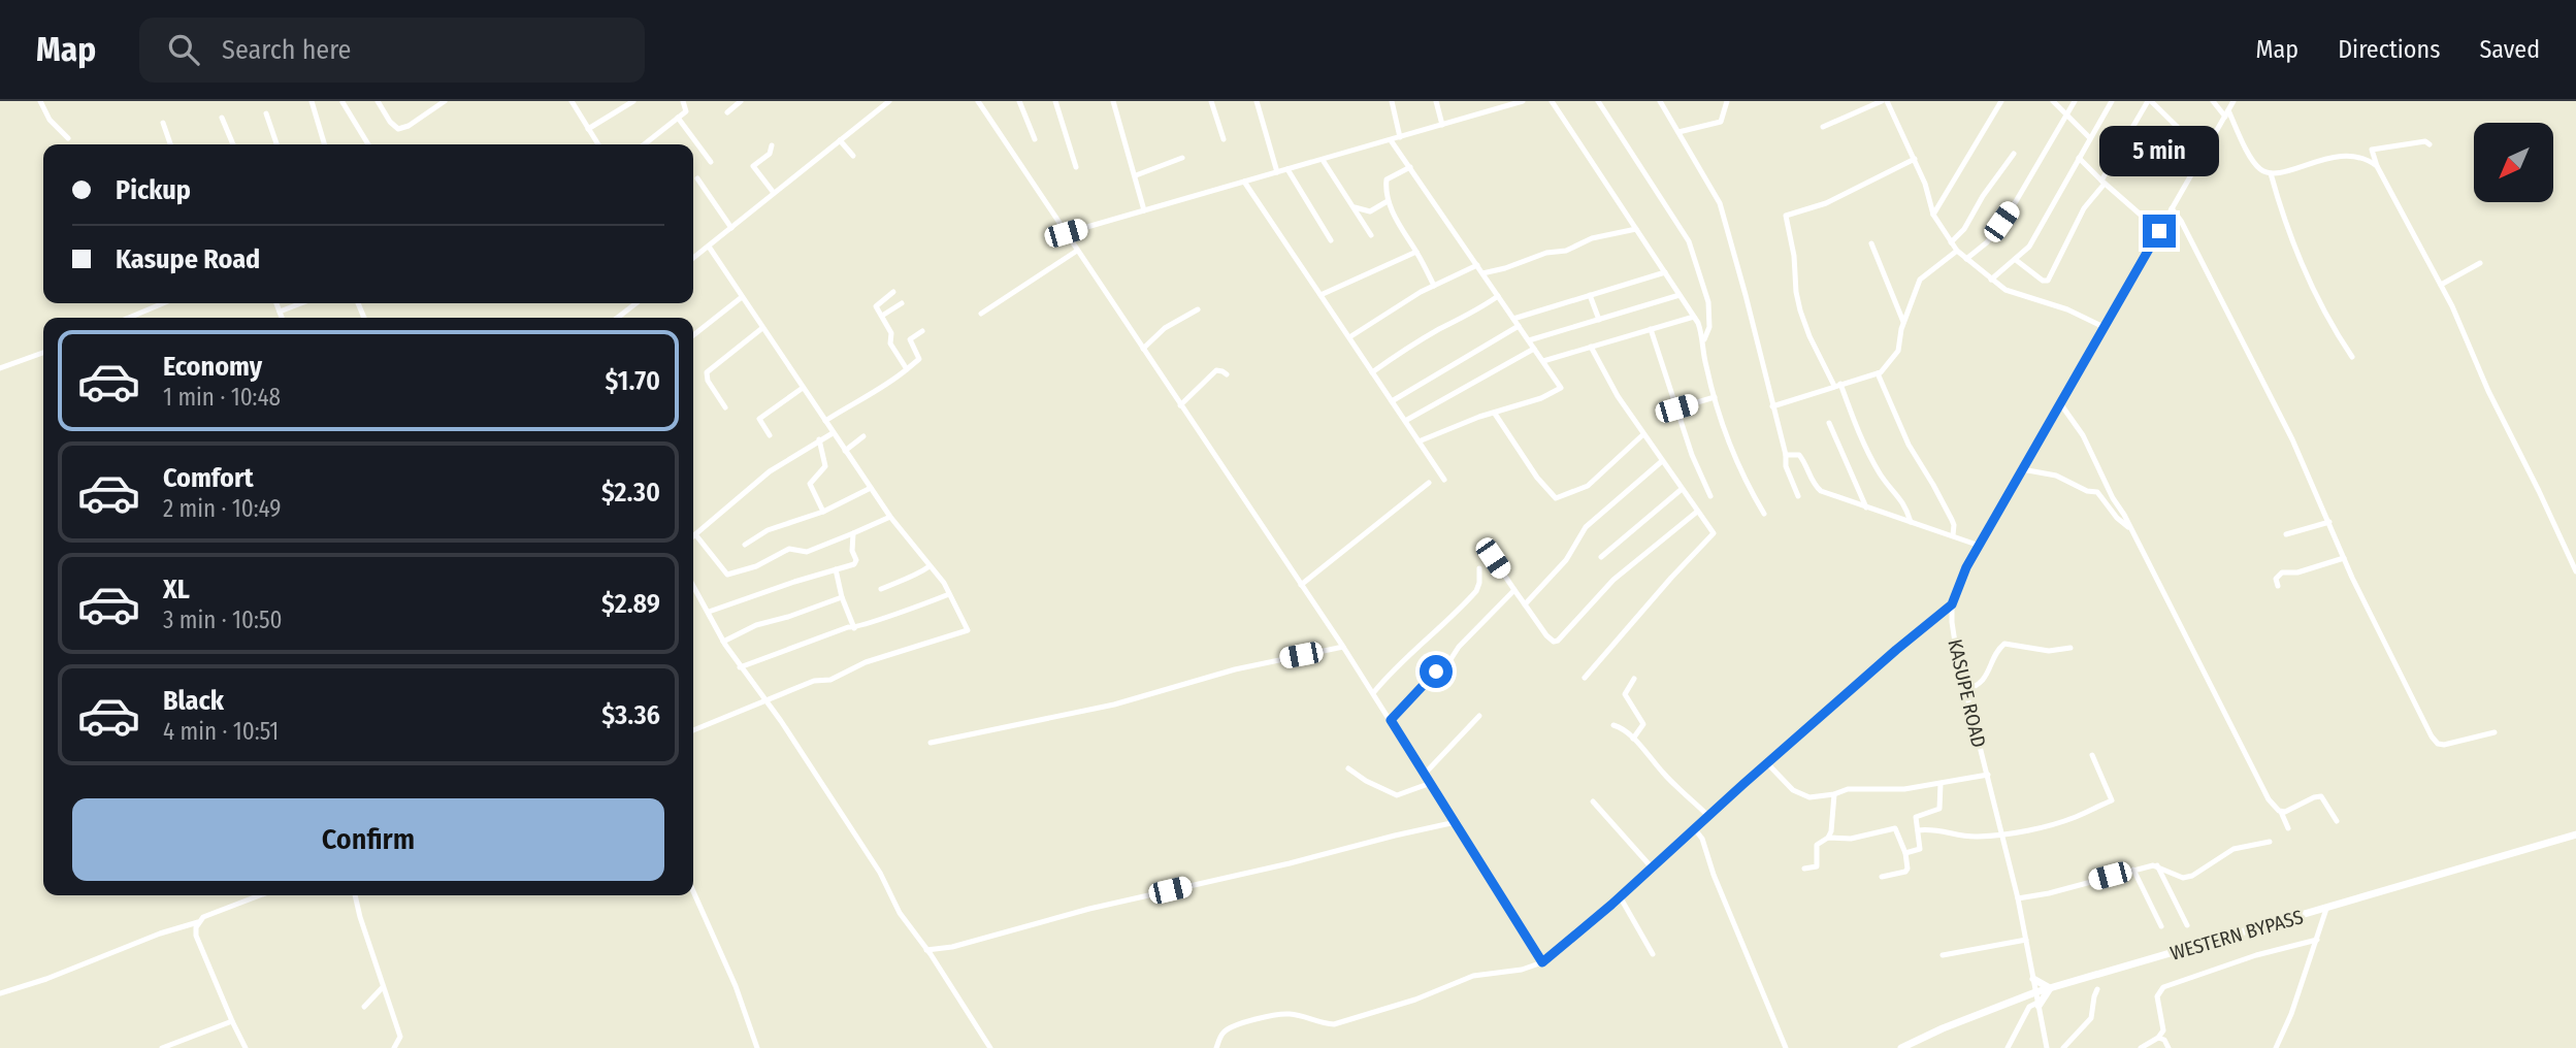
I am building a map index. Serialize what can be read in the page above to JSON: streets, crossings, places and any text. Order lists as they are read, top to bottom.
{
  "streets": {
    "main road": ["WESTERN BYPASS"],
    "street": ["KASUPE ROAD"]
  },
  "crossings": [
    ["KASUPE ROAD", "WESTERN BYPASS"]
  ],
  "north": "bottom left",
  "page": {
    "header": "Map",
    "search": "Search here",
    "nav": ["Map", "Directions", "Saved"],
    "bubble": "5 min",
    "banner": ["Pickup", "Kasupe Road"],
    "list": [
      {
        "name": "Economy",
        "note": "1 min · 10:48",
        "value": "$1.70"
      },
      {
        "name": "Comfort",
        "note": "2 min · 10:49",
        "value": "$2.30"
      },
      {
        "name": "XL",
        "note": "3 min · 10:50",
        "value": "$2.89"
      },
      {
        "name": "Black",
        "note": "4 min · 10:51",
        "value": "$3.36"
      }
    ],
    "buttons": "Confirm"
  }
}
